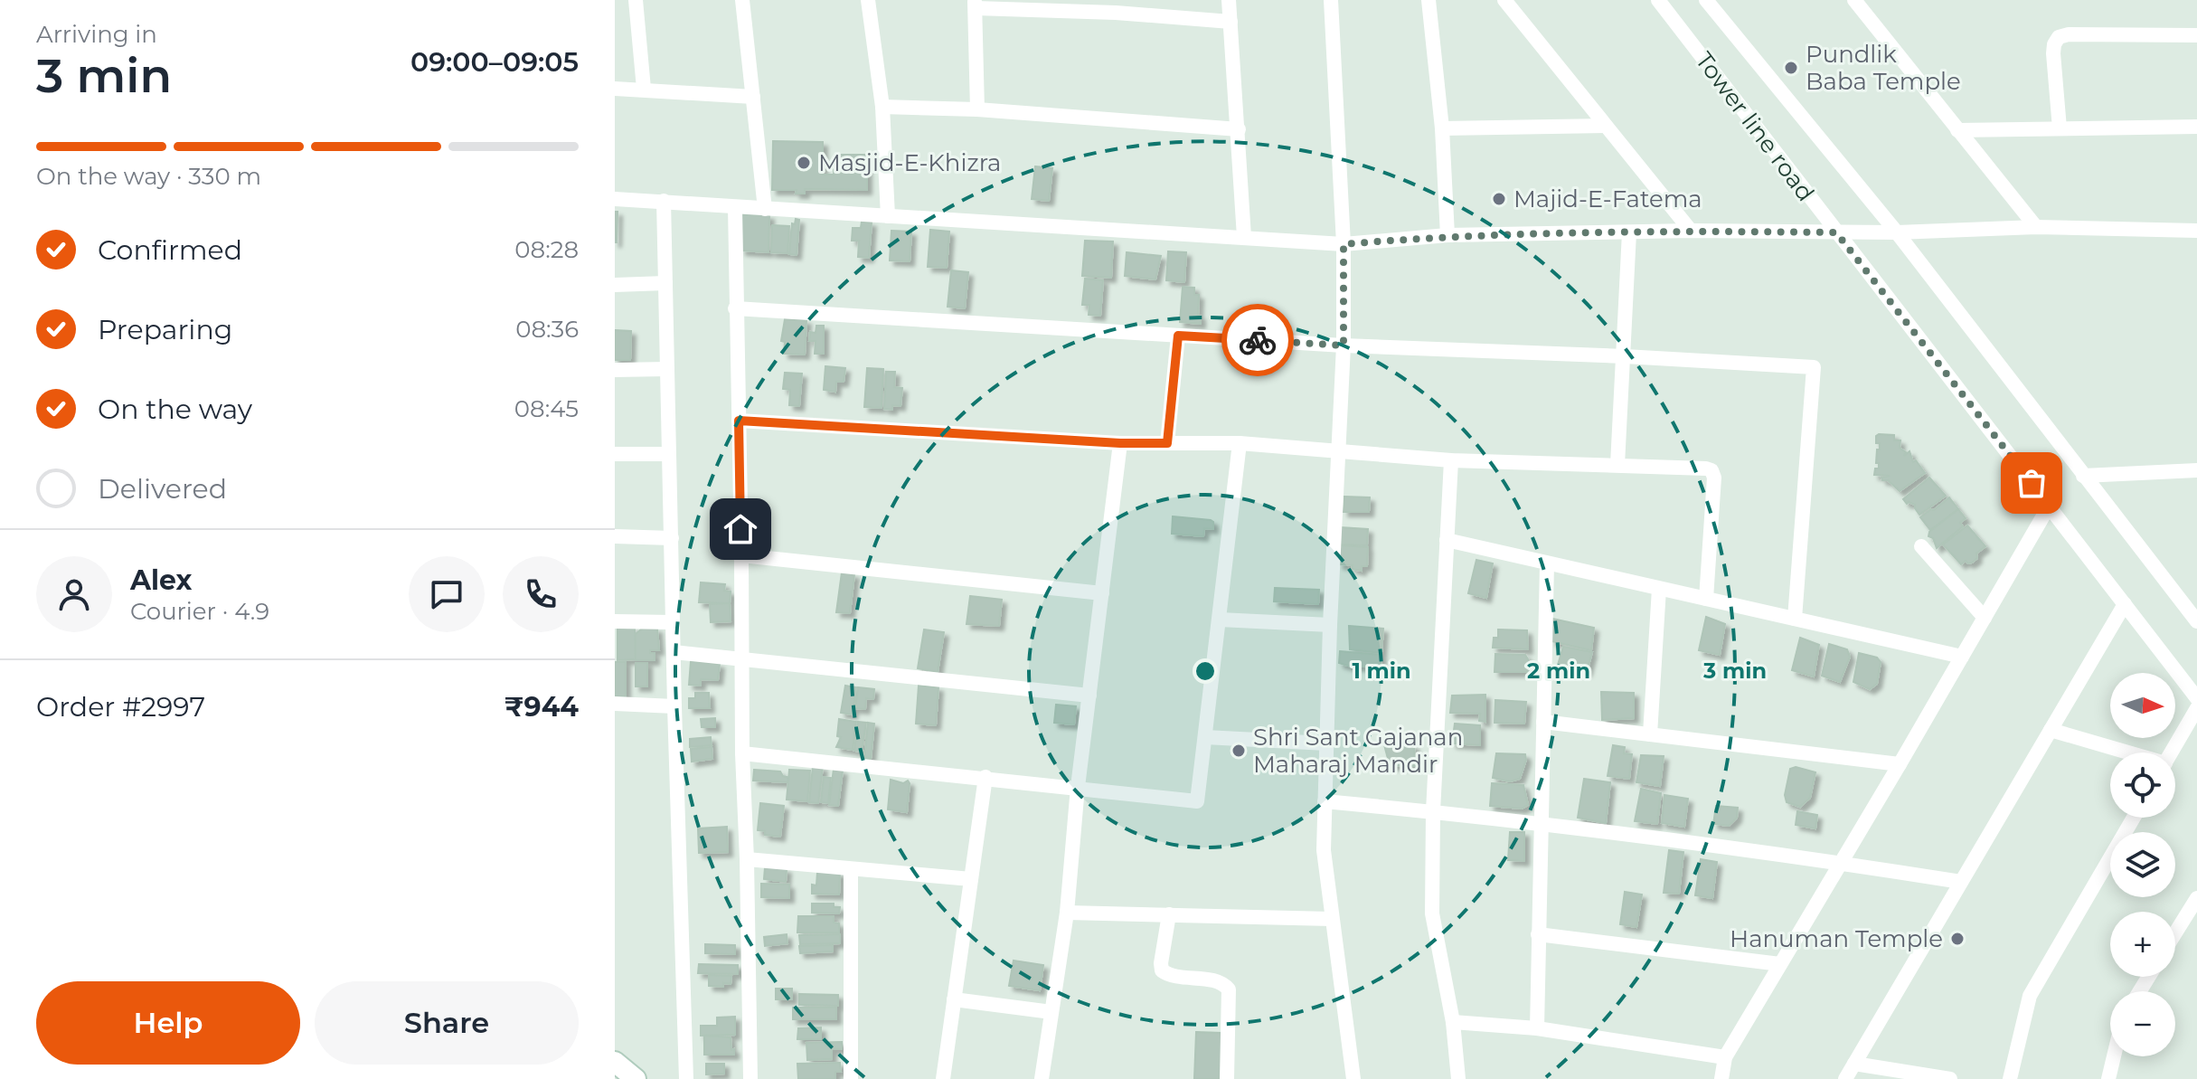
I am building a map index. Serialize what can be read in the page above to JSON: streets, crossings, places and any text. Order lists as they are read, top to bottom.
{
  "streets": {
    "street": ["Tower line road"]
  },
  "places": [
    "Pundlik Baba Temple",
    "Masjid-E-Khizra",
    "Majid-E-Fatema",
    "Shri Sant Gajanan Maharaj Mandir",
    "Hanuman Temple"
  ],
  "north": "right",
  "page": {
    "heading": ["3 min", "Arriving in", "09:00–09:05"],
    "panel": [
      "Alex",
      "Courier · 4.9",
      "Order #2997",
      "₹944"
    ],
    "bar": "On the way · 330 m",
    "list": [
      ["Confirmed", "08:28"],
      ["Preparing", "08:36"],
      ["On the way", "08:45"],
      "Delivered"
    ],
    "map_buttons": ["+", "−"],
    "buttons": ["Help", "Share"]
  },
  "rings": ["1 min", "2 min", "3 min"]
}
